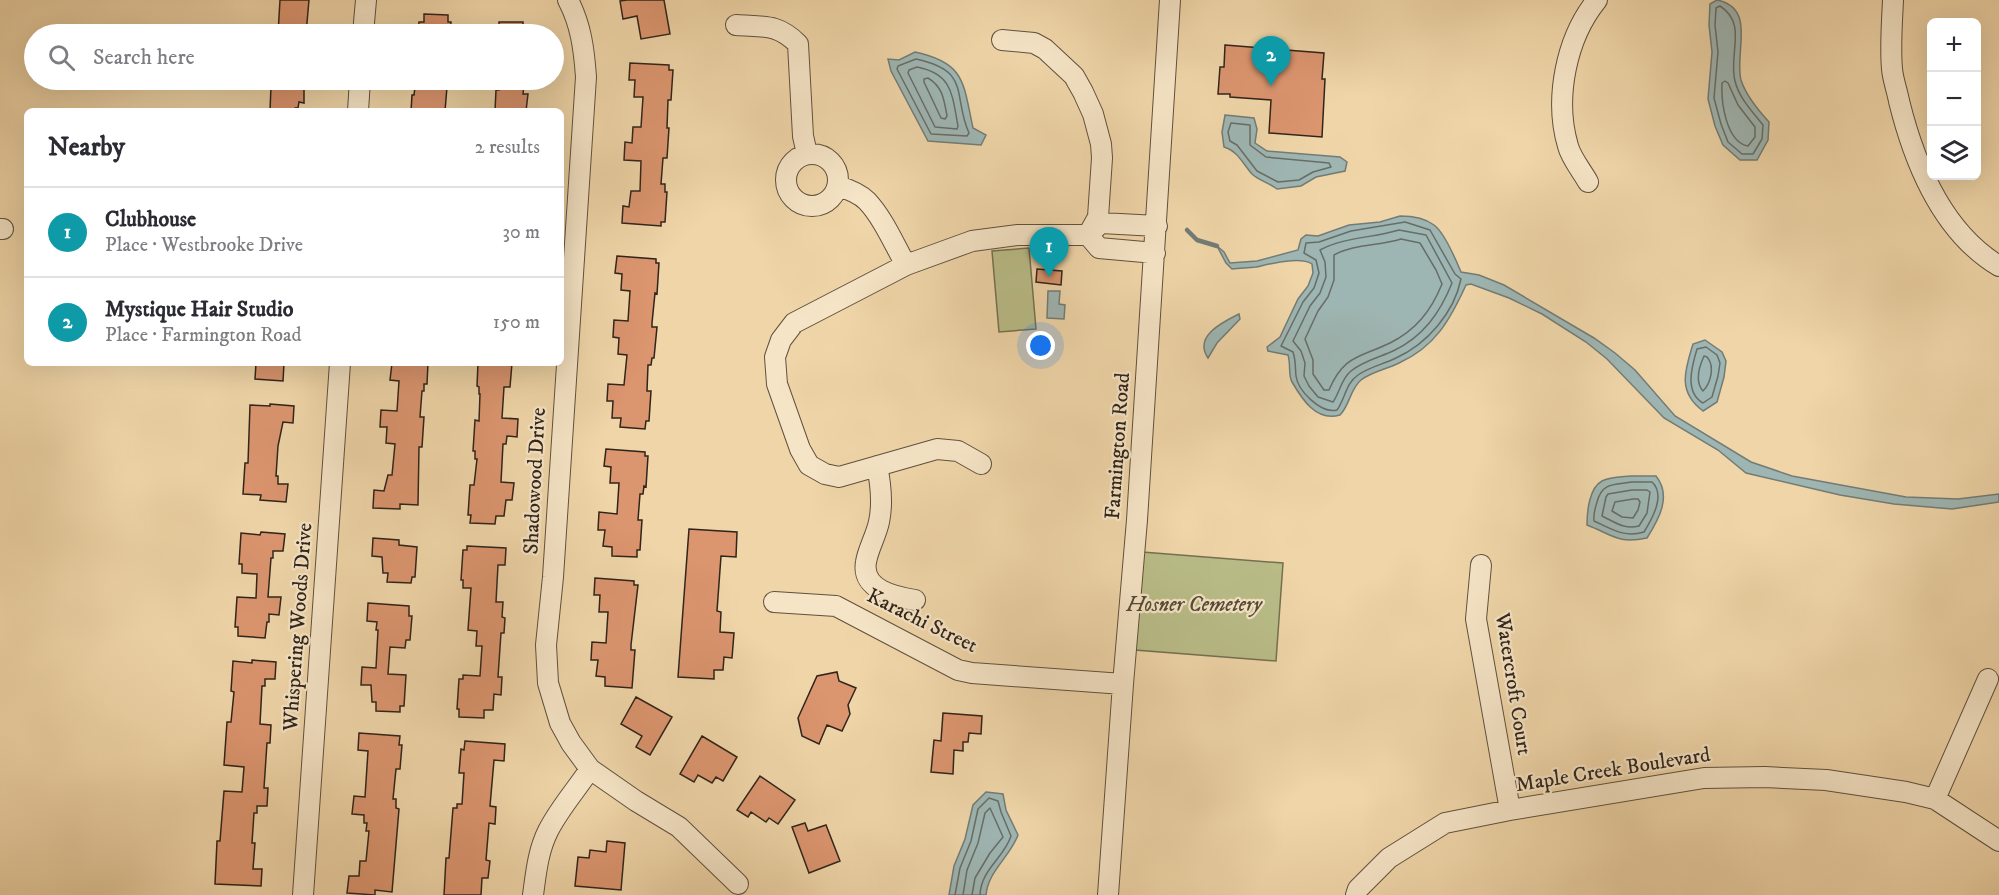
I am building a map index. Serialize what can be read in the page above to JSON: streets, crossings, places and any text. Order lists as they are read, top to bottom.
{
  "streets": {
    "street": [
      "Farmington Road",
      "Shadowood Drive",
      "Karachi Street",
      "Whispering Woods Drive",
      "Watercroft Court",
      "Maple Creek Boulevard"
    ]
  },
  "crossings": [
    ["Farmington Road", "Karachi Street"],
    ["Watercroft Court", "Maple Creek Boulevard"]
  ],
  "parks": ["Hosner Cemetery"],
  "page": {
    "map_buttons": ["+", "−"],
    "search": "Search here",
    "pins": ["2", "1"],
    "heading": ["Nearby", "2 results"],
    "list": [
      {
        "mark": "1",
        "name": "Clubhouse",
        "note": "Place · Westbrooke Drive",
        "value": "30 m"
      },
      {
        "mark": "2",
        "name": "Mystique Hair Studio",
        "note": "Place · Farmington Road",
        "value": "150 m"
      }
    ]
  }
}
